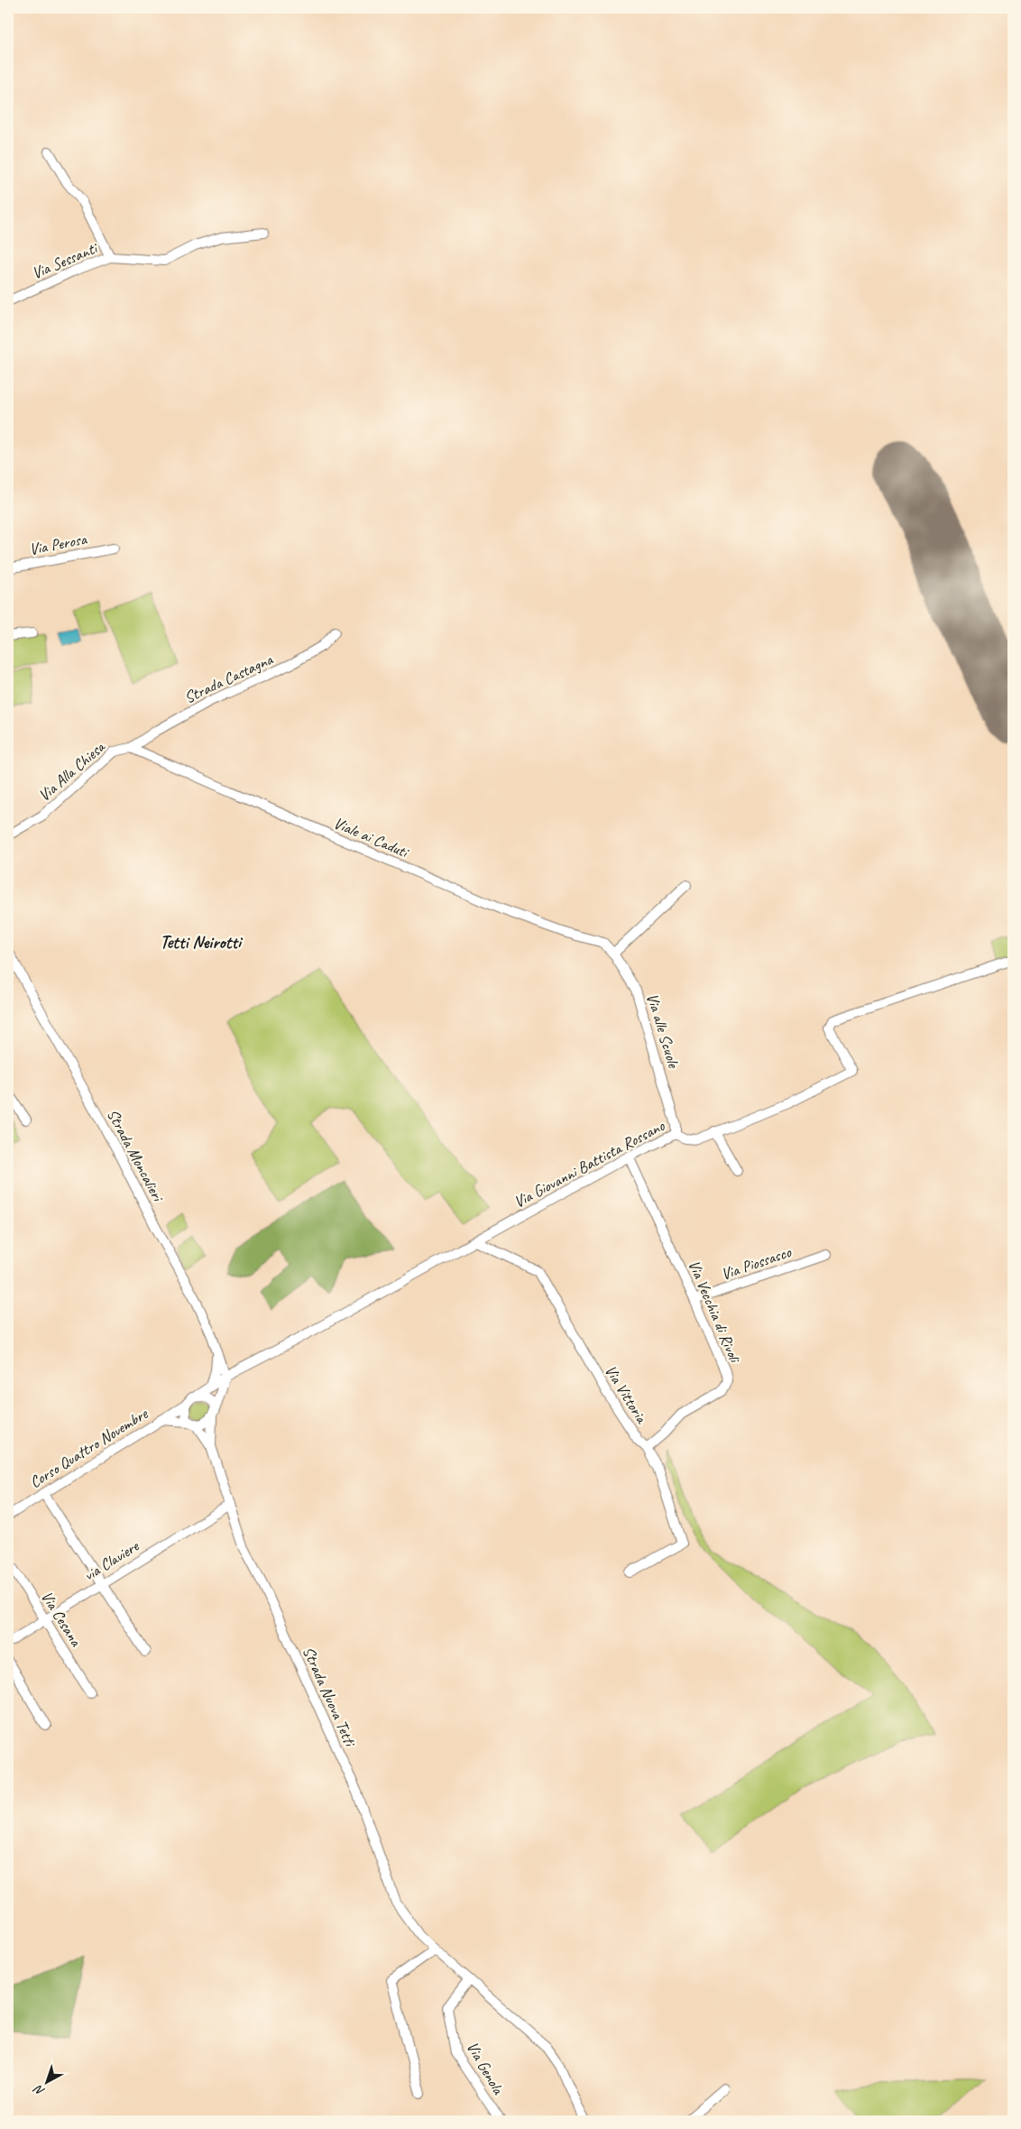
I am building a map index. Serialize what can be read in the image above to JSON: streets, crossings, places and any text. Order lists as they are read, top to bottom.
{
  "streets": {
    "street": [
      "Via Sessanti",
      "Via Perosa",
      "Strada Castagna",
      "Via Alla Chiesa",
      "Viale ai Caduti",
      "Via alle Scuole",
      "Strada Moncalieri",
      "Via Giovanni Battista Rossano",
      "Via Piossasco",
      "Via Vecchia di Rivoli",
      "Via Vittoria",
      "Corso Quattro Novembre",
      "via Claviere",
      "Via Cesana",
      "Strada Nuova Tetti",
      "Via Genola"
    ]
  },
  "crossings": [
    ["Strada Castagna", "Via Alla Chiesa"],
    ["Strada Castagna", "Viale ai Caduti"],
    ["Via Alla Chiesa", "Viale ai Caduti"],
    ["Viale ai Caduti", "Via alle Scuole"],
    ["Via alle Scuole", "Via Giovanni Battista Rossano"],
    ["Strada Moncalieri", "Via Giovanni Battista Rossano"],
    ["Via Giovanni Battista Rossano", "Via Vecchia di Rivoli"],
    ["Via Giovanni Battista Rossano", "Via Vittoria"],
    ["Via Giovanni Battista Rossano", "Corso Quattro Novembre"],
    ["Via Giovanni Battista Rossano", "Strada Nuova Tetti"],
    ["Via Piossasco", "Via Vecchia di Rivoli"],
    ["Via Vecchia di Rivoli", "Via Vittoria"],
    ["Corso Quattro Novembre", "Strada Nuova Tetti"],
    ["via Claviere", "Via Cesana"],
    ["via Claviere", "Strada Nuova Tetti"],
    ["Strada Nuova Tetti", "Via Genola"]
  ],
  "districts": ["Tetti Neirotti"],
  "north": "bottom left"
}
